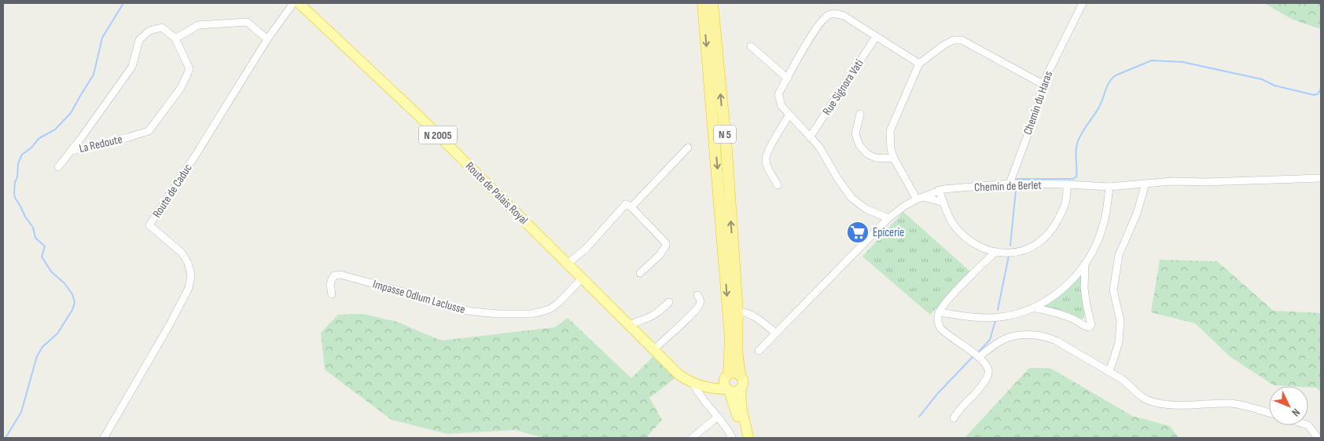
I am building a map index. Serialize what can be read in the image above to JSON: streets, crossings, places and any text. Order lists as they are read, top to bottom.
{
  "streets": {
    "highway": ["N 5"],
    "main road": ["N 2005", "Route de Palais Royal"],
    "street": [
      "Rue Signora Vati",
      "Chemin du Haras",
      "La Redoute",
      "Chemin de Berlet",
      "Route de Caduc",
      "Impasse Odlum Laclusse"
    ]
  },
  "crossings": [
    ["Chemin du Haras", "Chemin de Berlet"],
    ["N 5", "Route de Palais Royal"],
    ["Route de Palais Royal", "Impasse Odlum Laclusse"]
  ],
  "places": {
    "supermarket": ["Epicerie"]
  },
  "north": "bottom right"
}
